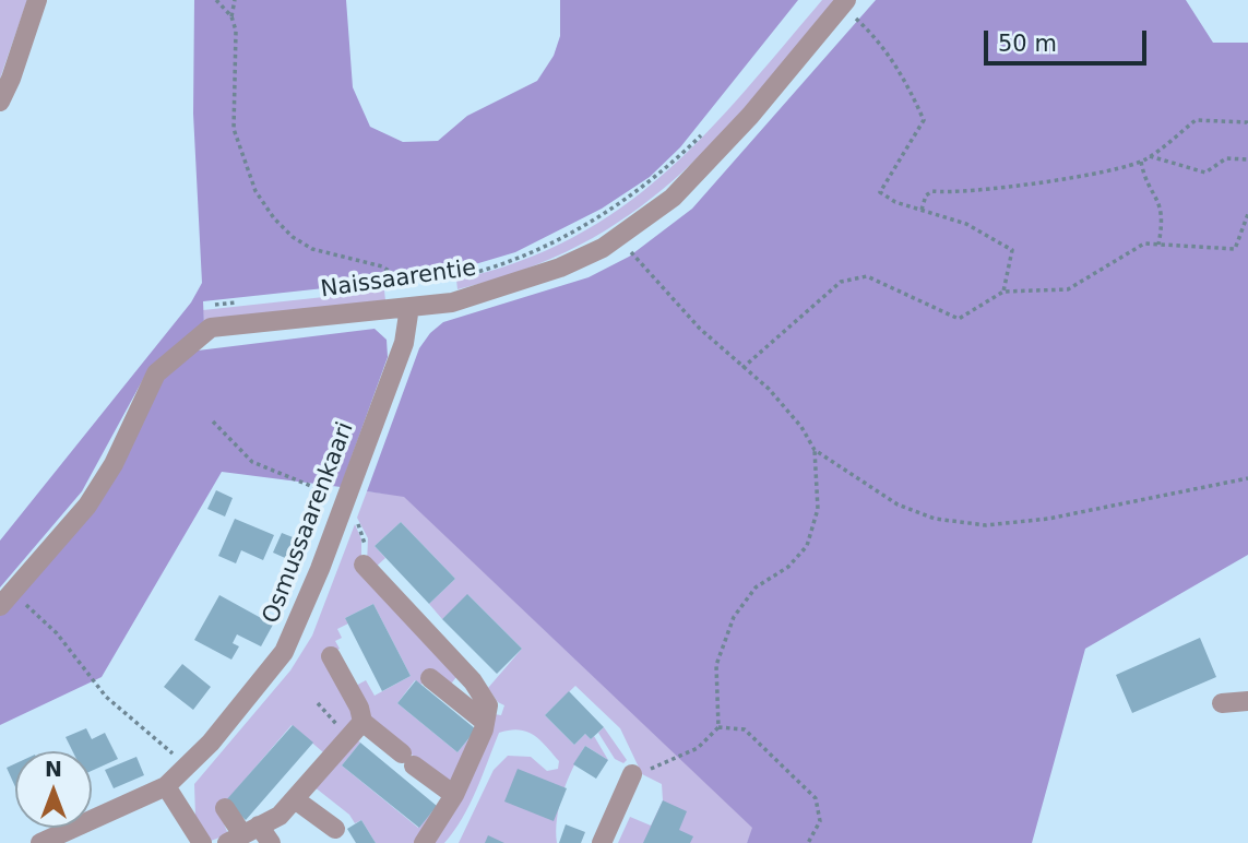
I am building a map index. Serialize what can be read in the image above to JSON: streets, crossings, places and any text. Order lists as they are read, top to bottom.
{
  "streets": {
    "street": ["Naissaarentie", "Osmussaarenkaari"]
  },
  "crossings": [
    ["Naissaarentie", "Osmussaarenkaari"]
  ],
  "scale_bar": "50 m",
  "north": "top"
}
